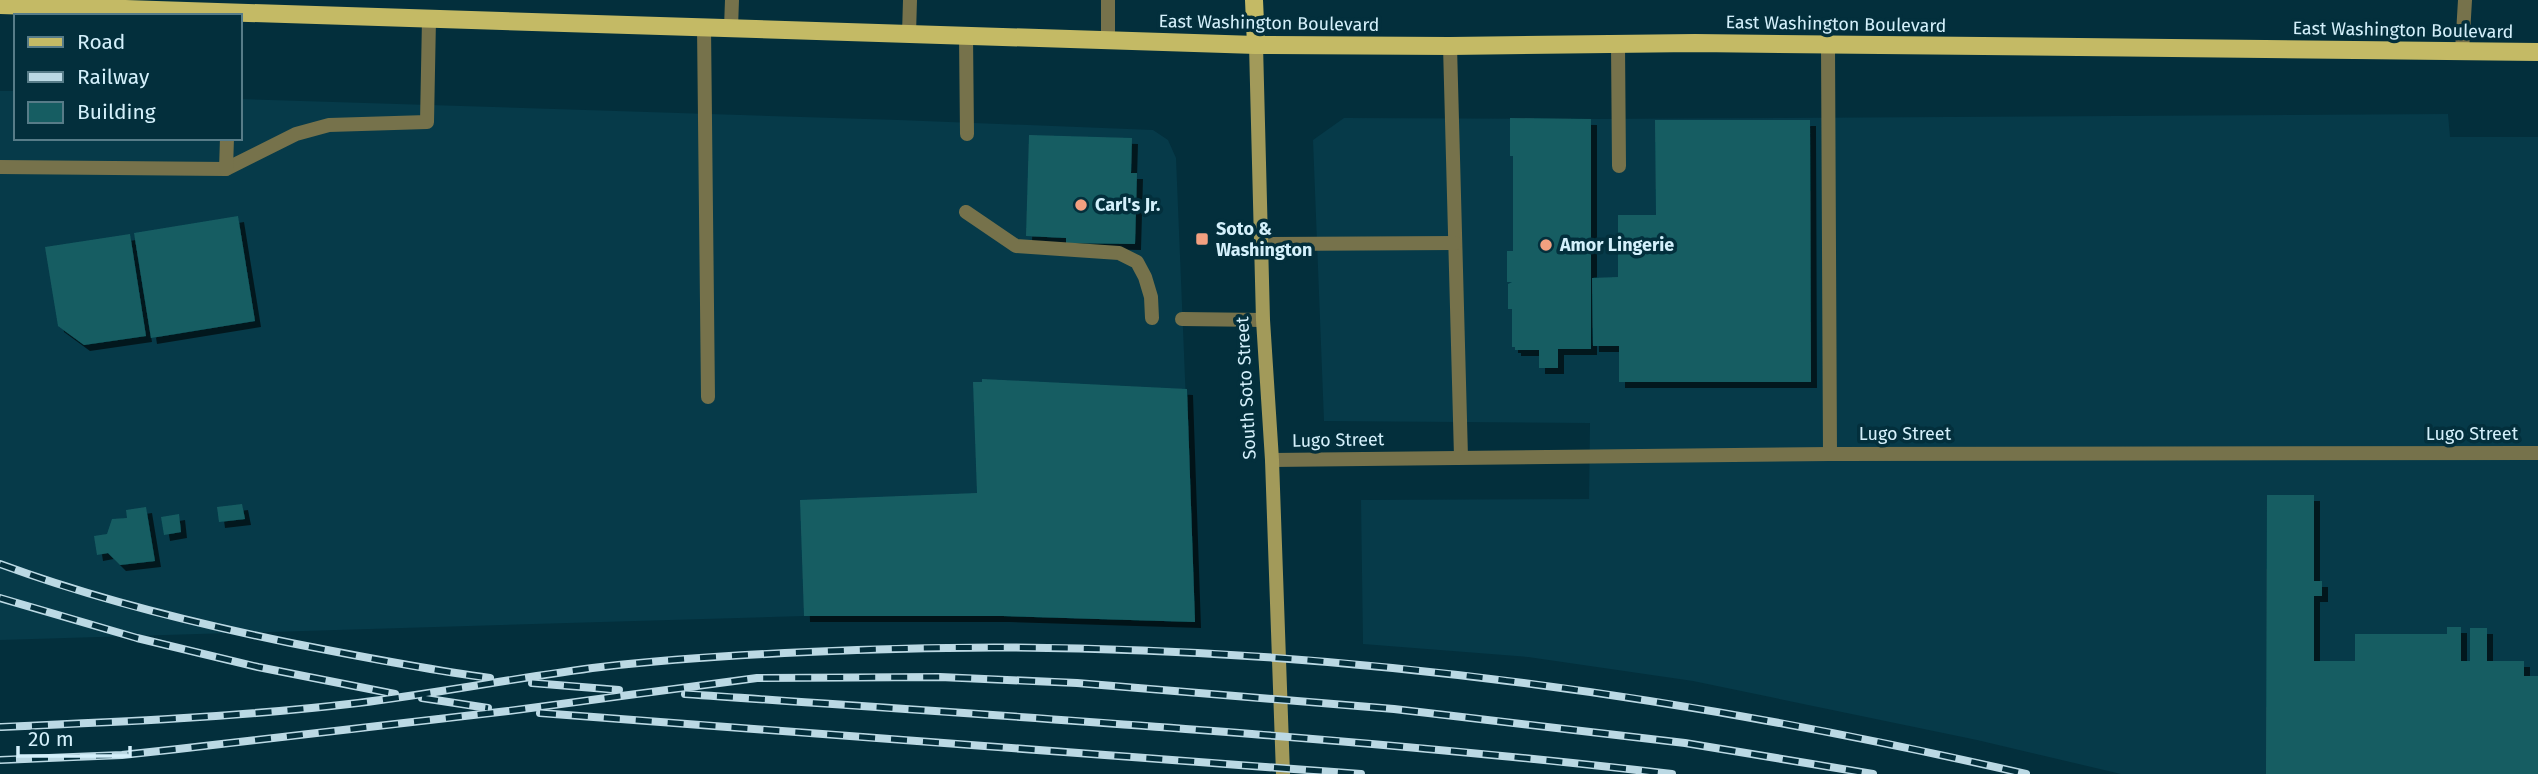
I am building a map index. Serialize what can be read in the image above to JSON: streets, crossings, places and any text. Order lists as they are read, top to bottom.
{
  "streets": {
    "main road": ["East Washington Boulevard", "South Soto Street"],
    "street": ["Lugo Street"]
  },
  "crossings": [
    ["East Washington Boulevard", "South Soto Street"],
    ["South Soto Street", "Lugo Street"]
  ],
  "places": {
    "other": ["Carl's Jr.", "Amor Lingerie"],
    "transit": ["Soto & Washington"]
  },
  "legend": ["Road", "Railway", "Building"],
  "scale_bar": "20 m"
}
